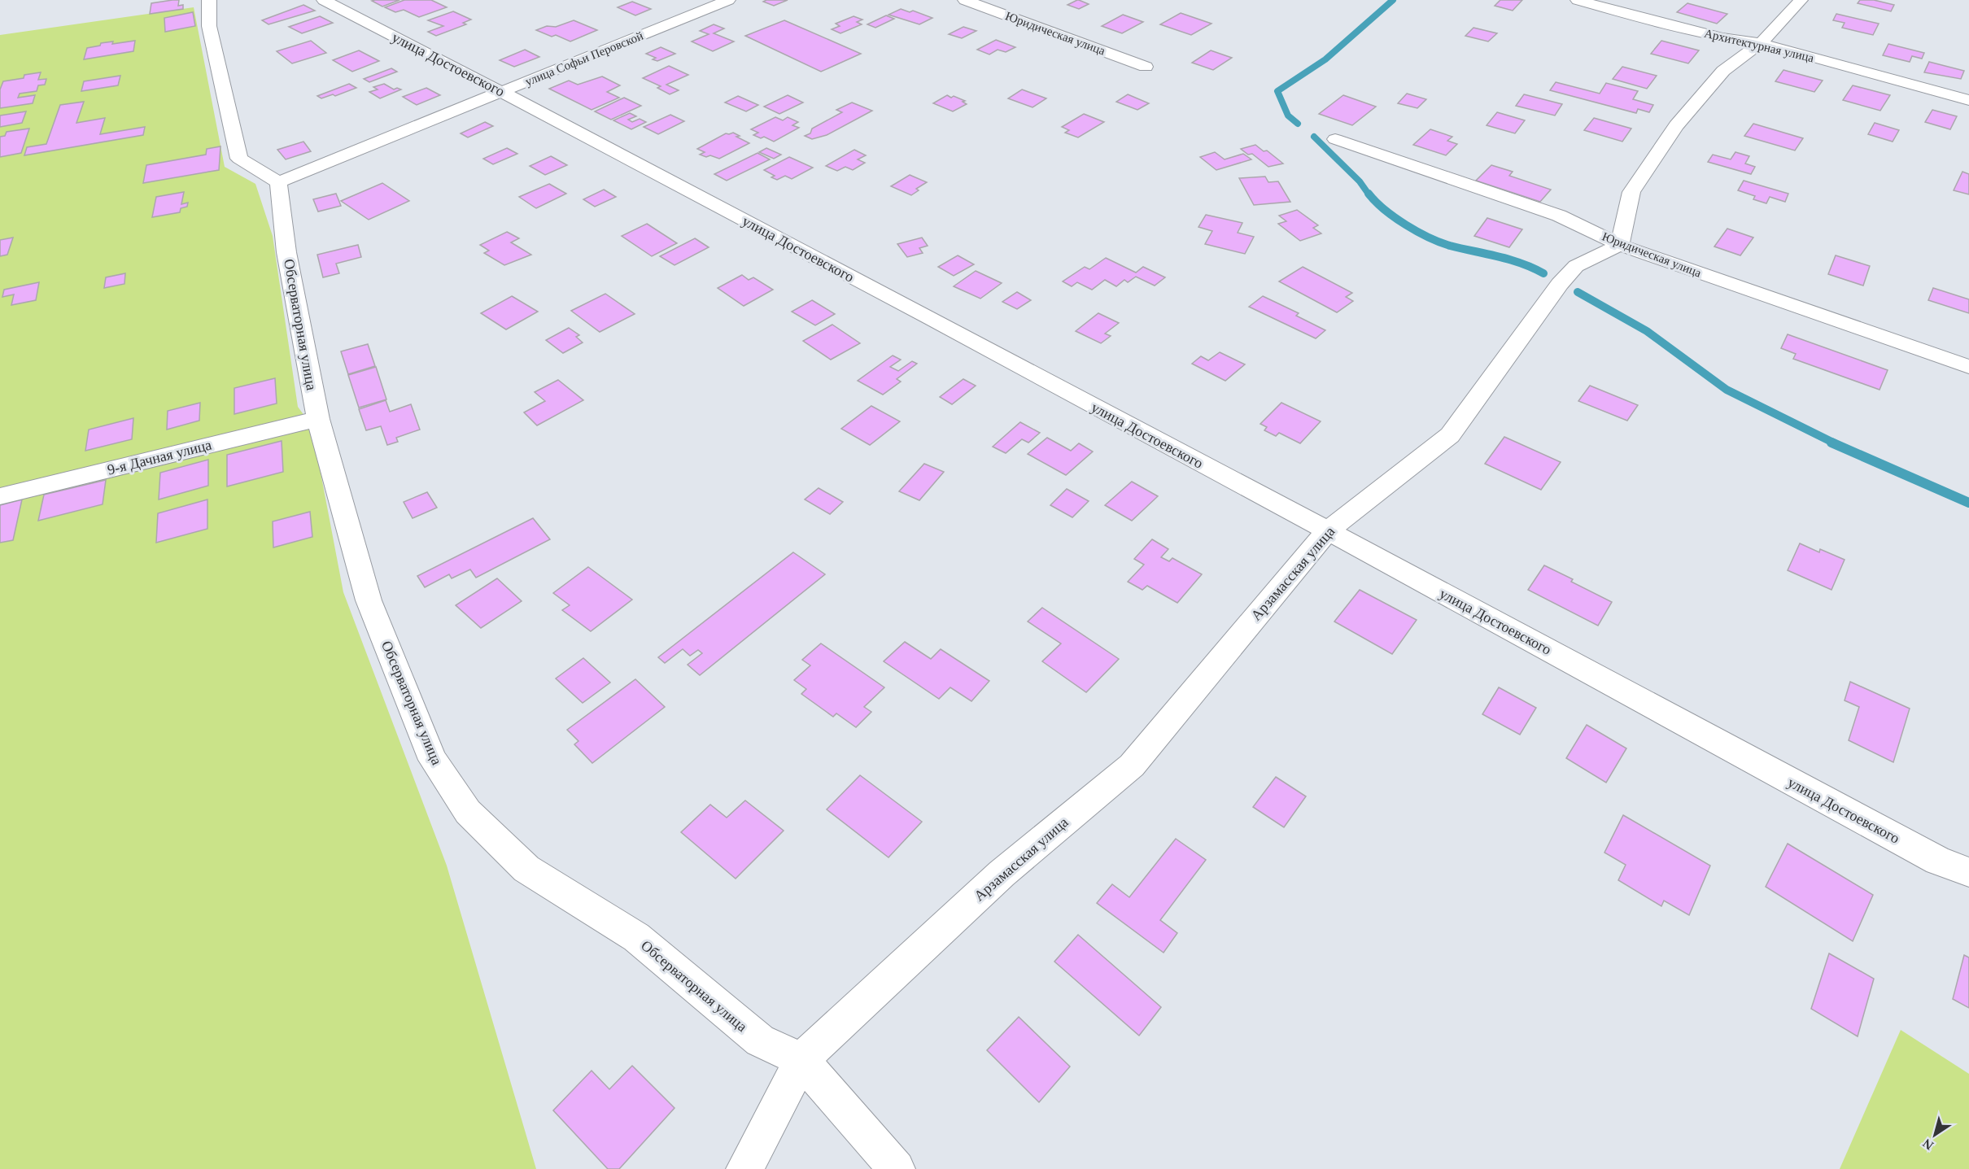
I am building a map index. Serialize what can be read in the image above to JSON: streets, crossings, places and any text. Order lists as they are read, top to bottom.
{
  "streets": {
    "street": [
      "Юридическая улица",
      "Архитектурная улица",
      "улица Софьи Перовской",
      "улица Достоевского",
      "Обсерваторная улица",
      "9-я Дачная улица",
      "Арзамасская улица"
    ]
  },
  "crossings": [
    ["Юридическая улица", "Арзамасская улица"],
    ["улица Софьи Перовской", "улица Достоевского"],
    ["улица Софьи Перовской", "Обсерваторная улица"],
    ["улица Достоевского", "Арзамасская улица"],
    ["Обсерваторная улица", "9-я Дачная улица"],
    ["Обсерваторная улица", "Арзамасская улица"]
  ],
  "north": "bottom left"
}
